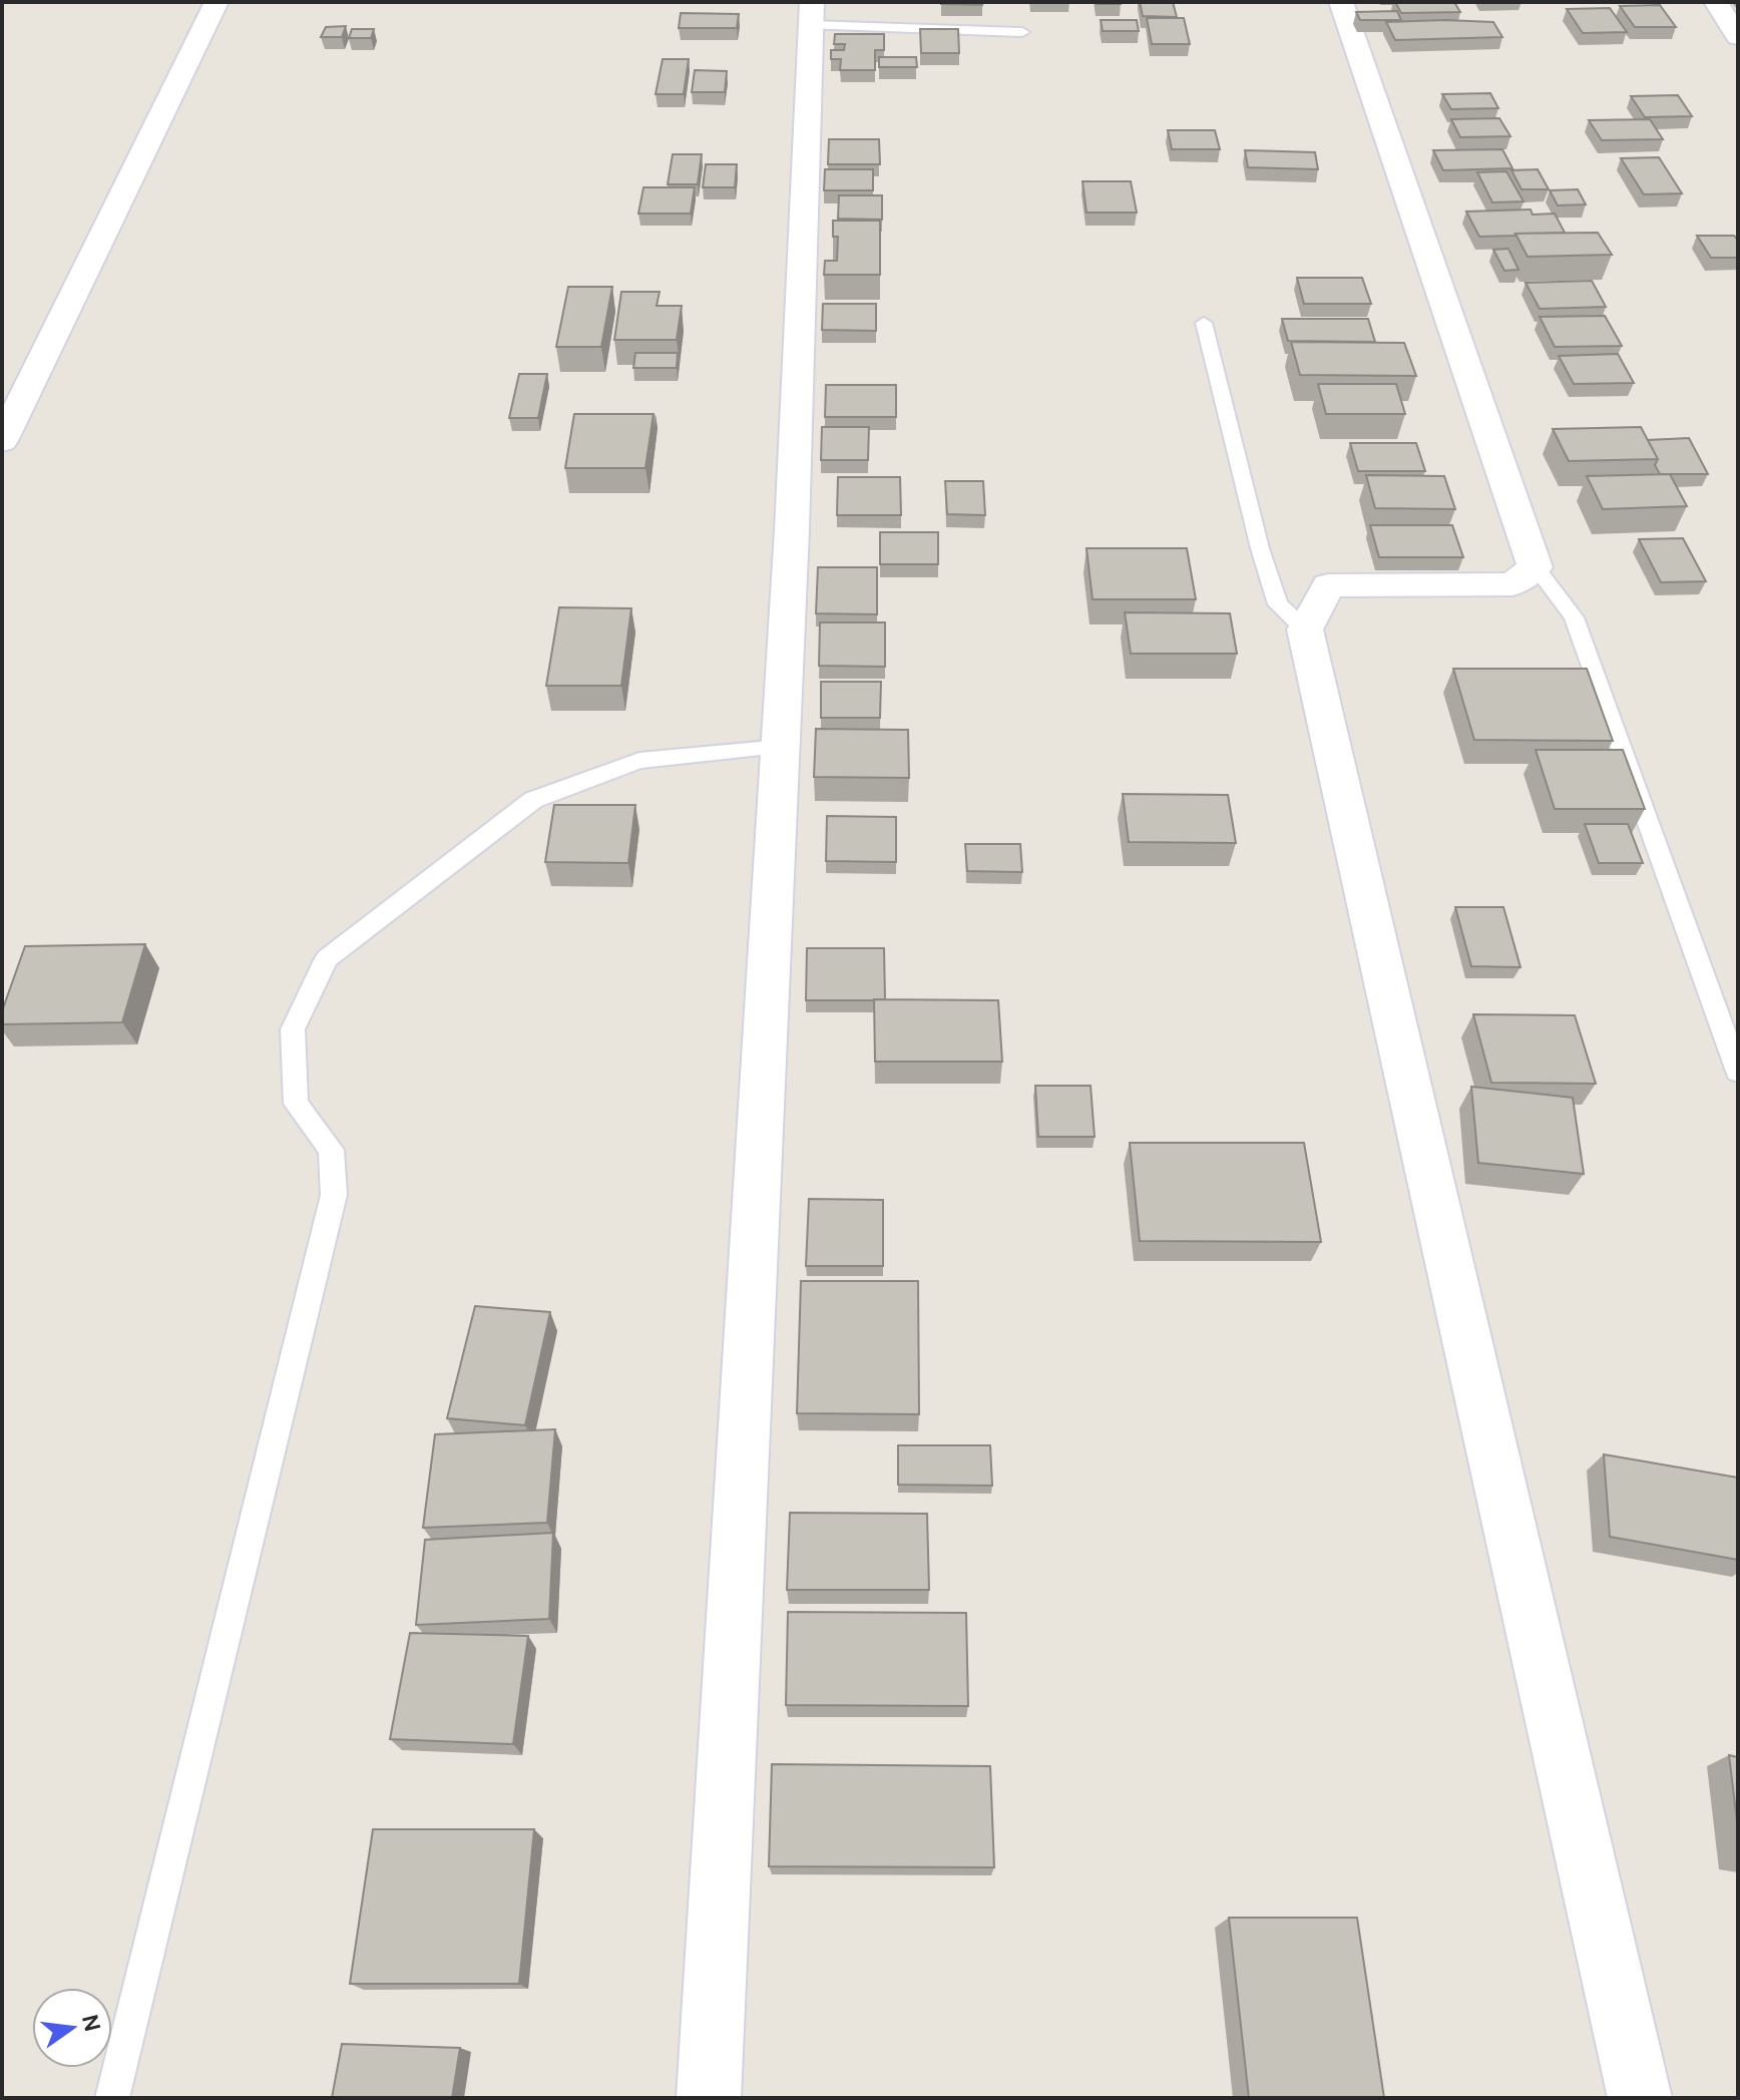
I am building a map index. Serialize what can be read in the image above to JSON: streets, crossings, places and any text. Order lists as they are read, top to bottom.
{
  "north": "right"
}
